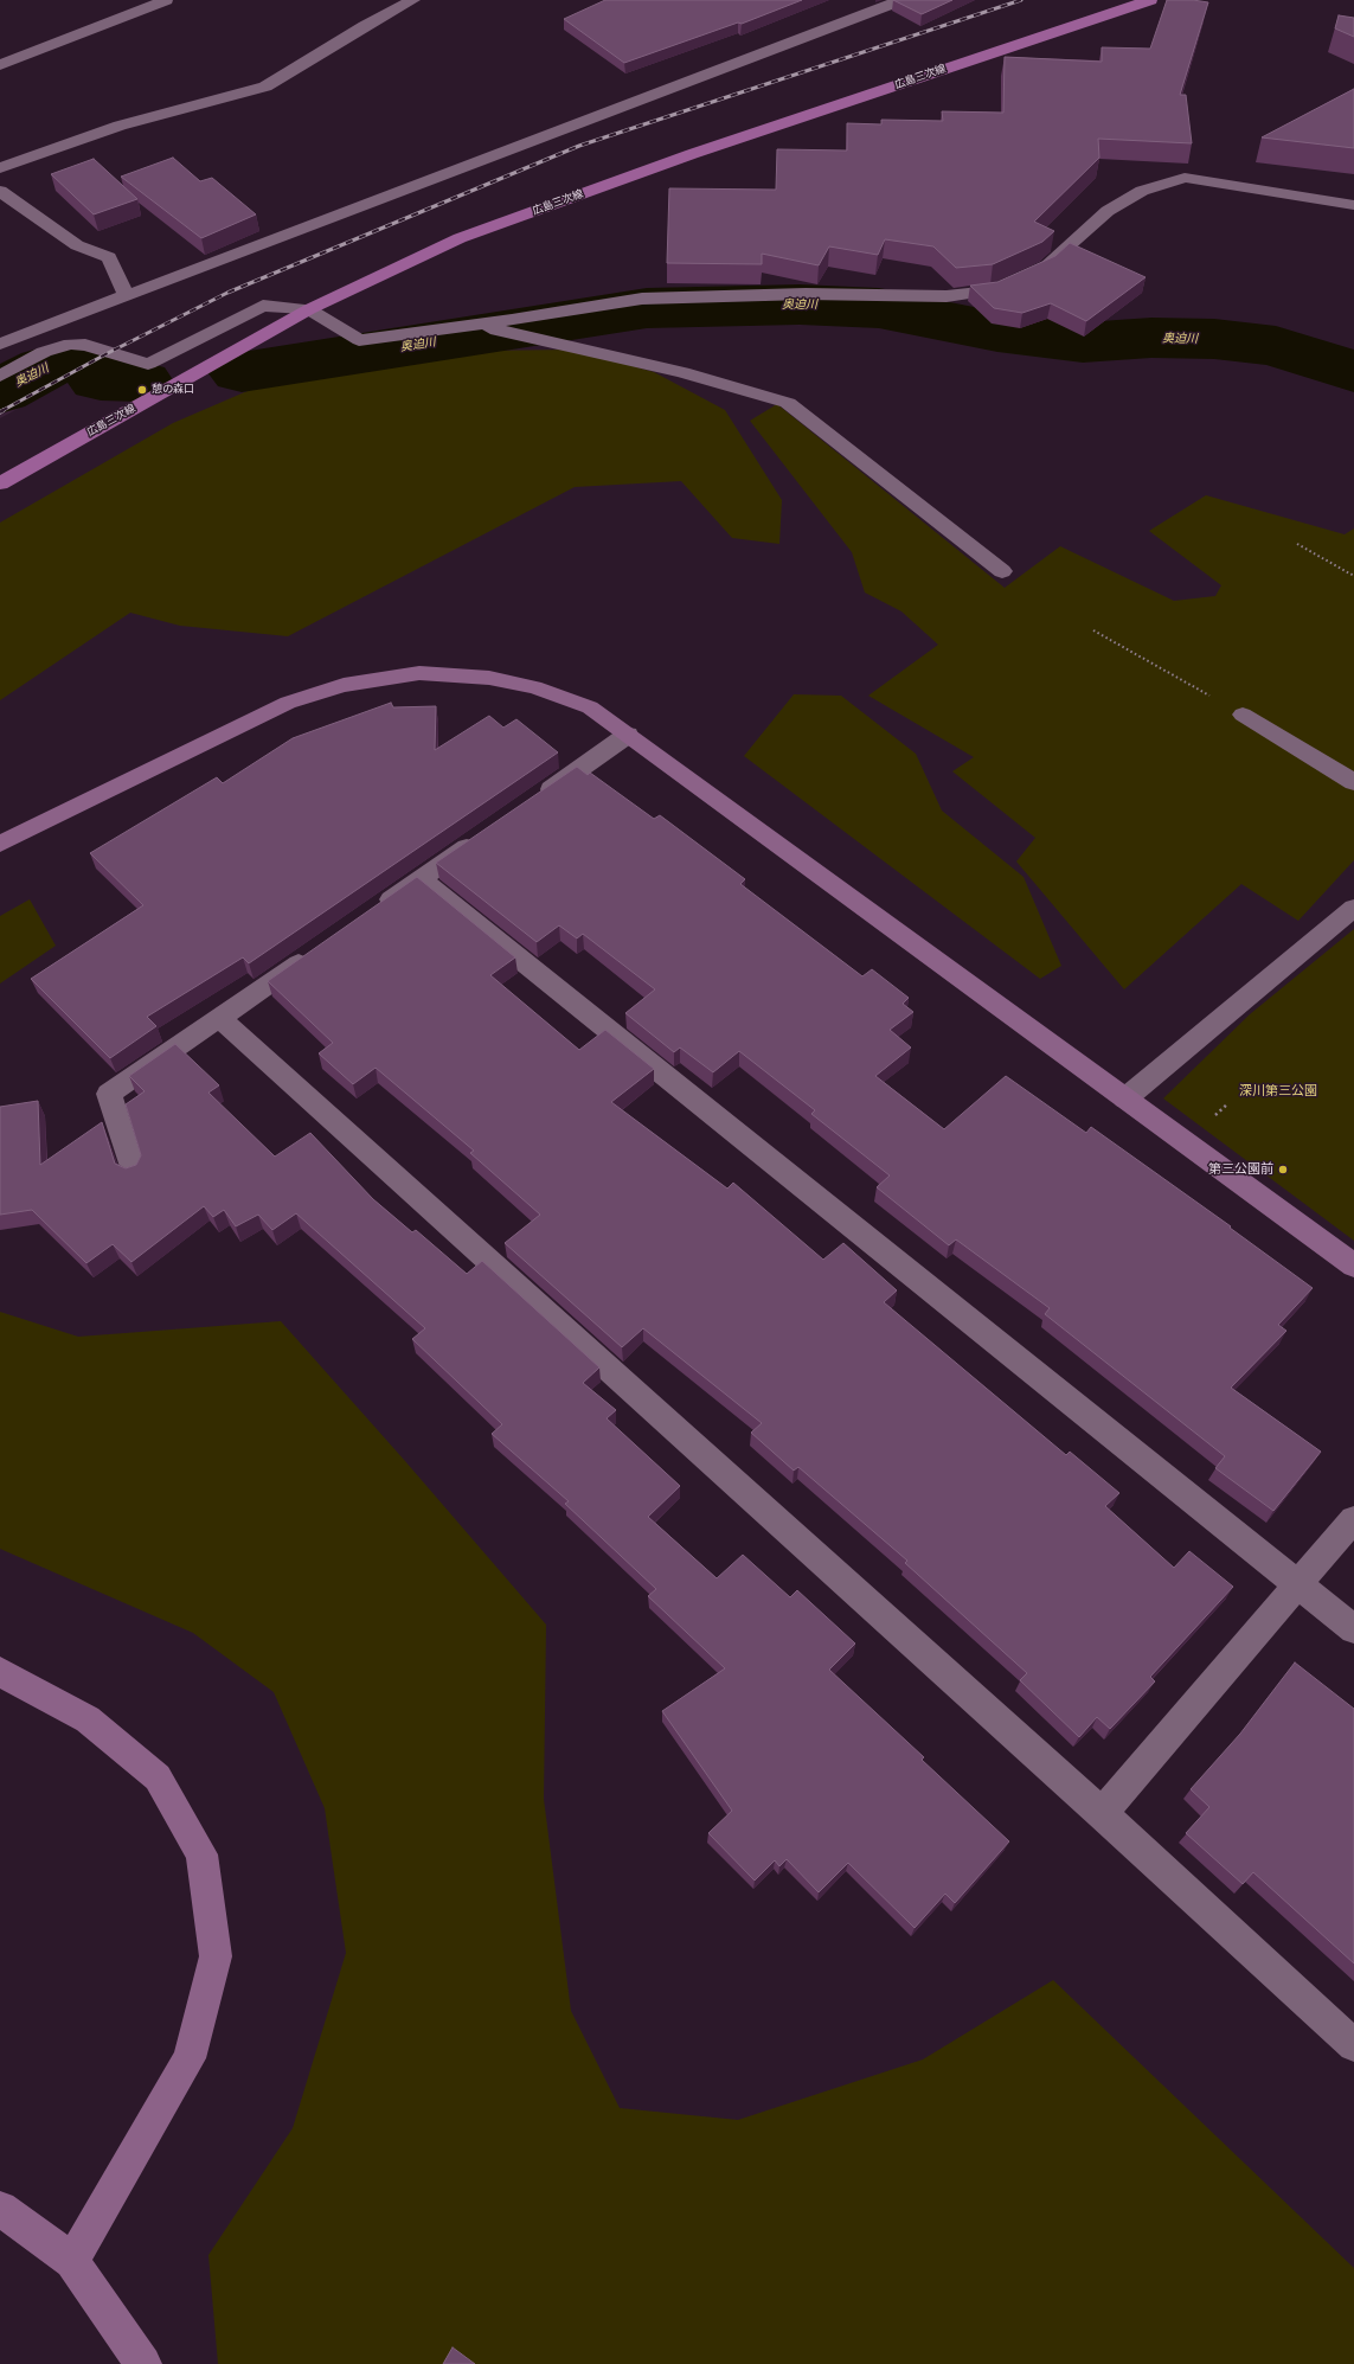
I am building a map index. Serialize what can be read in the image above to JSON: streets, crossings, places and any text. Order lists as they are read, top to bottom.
{
  "streets": {
    "main road": ["広島三次線"]
  },
  "water": ["奥迫川"],
  "parks": ["深川第三公園"],
  "places": ["憩の森口", "第三公園前"]
}
